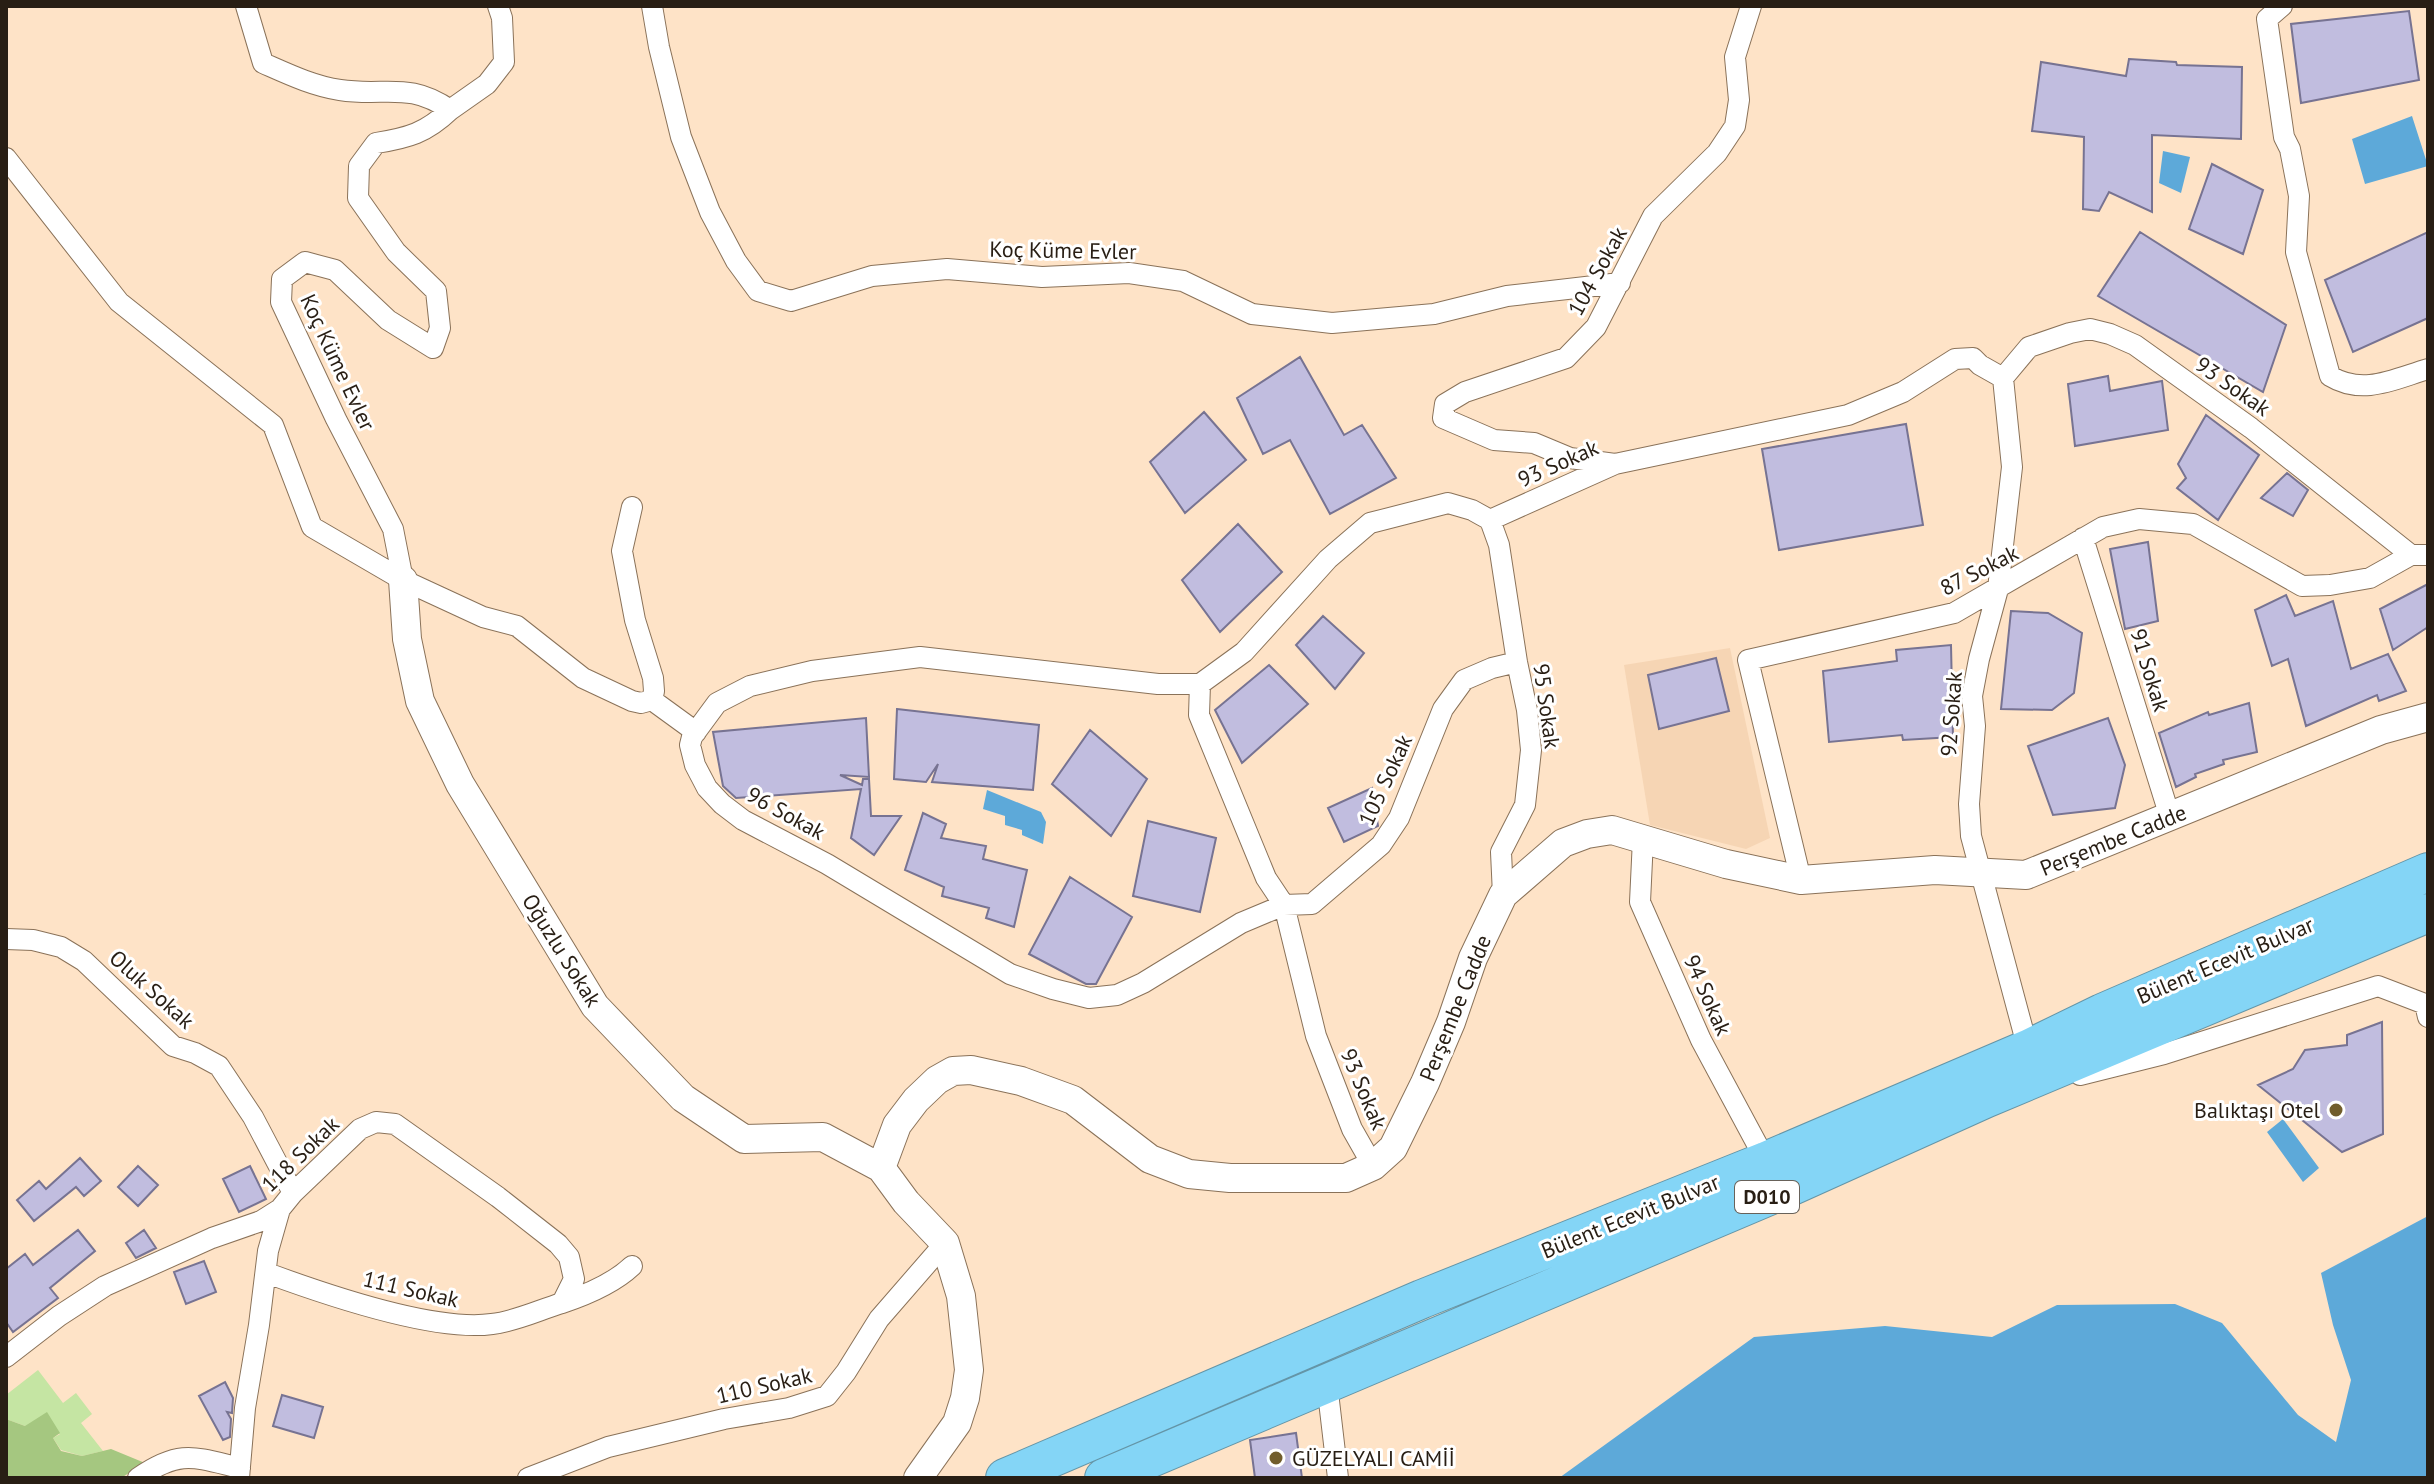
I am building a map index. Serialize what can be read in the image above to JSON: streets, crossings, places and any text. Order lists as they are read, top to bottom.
{
  "streets": {
    "highway": ["Bülent Ecevit Bulvar", "D010"],
    "main road": ["Perşembe Cadde", "Oğuzlu Sokak"],
    "street": [
      "Koç Küme Evler",
      "104 Sokak",
      "93 Sokak",
      "87 Sokak",
      "91 Sokak",
      "95 Sokak",
      "92 Sokak",
      "105 Sokak",
      "96 Sokak",
      "Oluk Sokak",
      "94 Sokak",
      "118 Sokak",
      "111 Sokak",
      "110 Sokak"
    ]
  },
  "crossings": [
    ["Koç Küme Evler", "104 Sokak"],
    ["Koç Küme Evler", "Oğuzlu Sokak"],
    ["104 Sokak", "93 Sokak"],
    ["93 Sokak", "87 Sokak"],
    ["93 Sokak", "95 Sokak"],
    ["93 Sokak", "92 Sokak"],
    ["93 Sokak", "105 Sokak"],
    ["93 Sokak", "96 Sokak"],
    ["93 Sokak", "Perşembe Cadde"],
    ["87 Sokak", "91 Sokak"],
    ["87 Sokak", "92 Sokak"],
    ["87 Sokak", "Perşembe Cadde"],
    ["91 Sokak", "Perşembe Cadde"],
    ["95 Sokak", "105 Sokak"],
    ["95 Sokak", "Perşembe Cadde"],
    ["92 Sokak", "Perşembe Cadde"],
    ["92 Sokak", "Bülent Ecevit Bulvar"],
    ["105 Sokak", "96 Sokak"],
    ["Perşembe Cadde", "94 Sokak"],
    ["Bülent Ecevit Bulvar", "94 Sokak"],
    ["Oluk Sokak", "118 Sokak"],
    ["118 Sokak", "111 Sokak"]
  ],
  "places": ["Balıktaşı Otel", "GÜZELYALI CAMİİ"]
}
